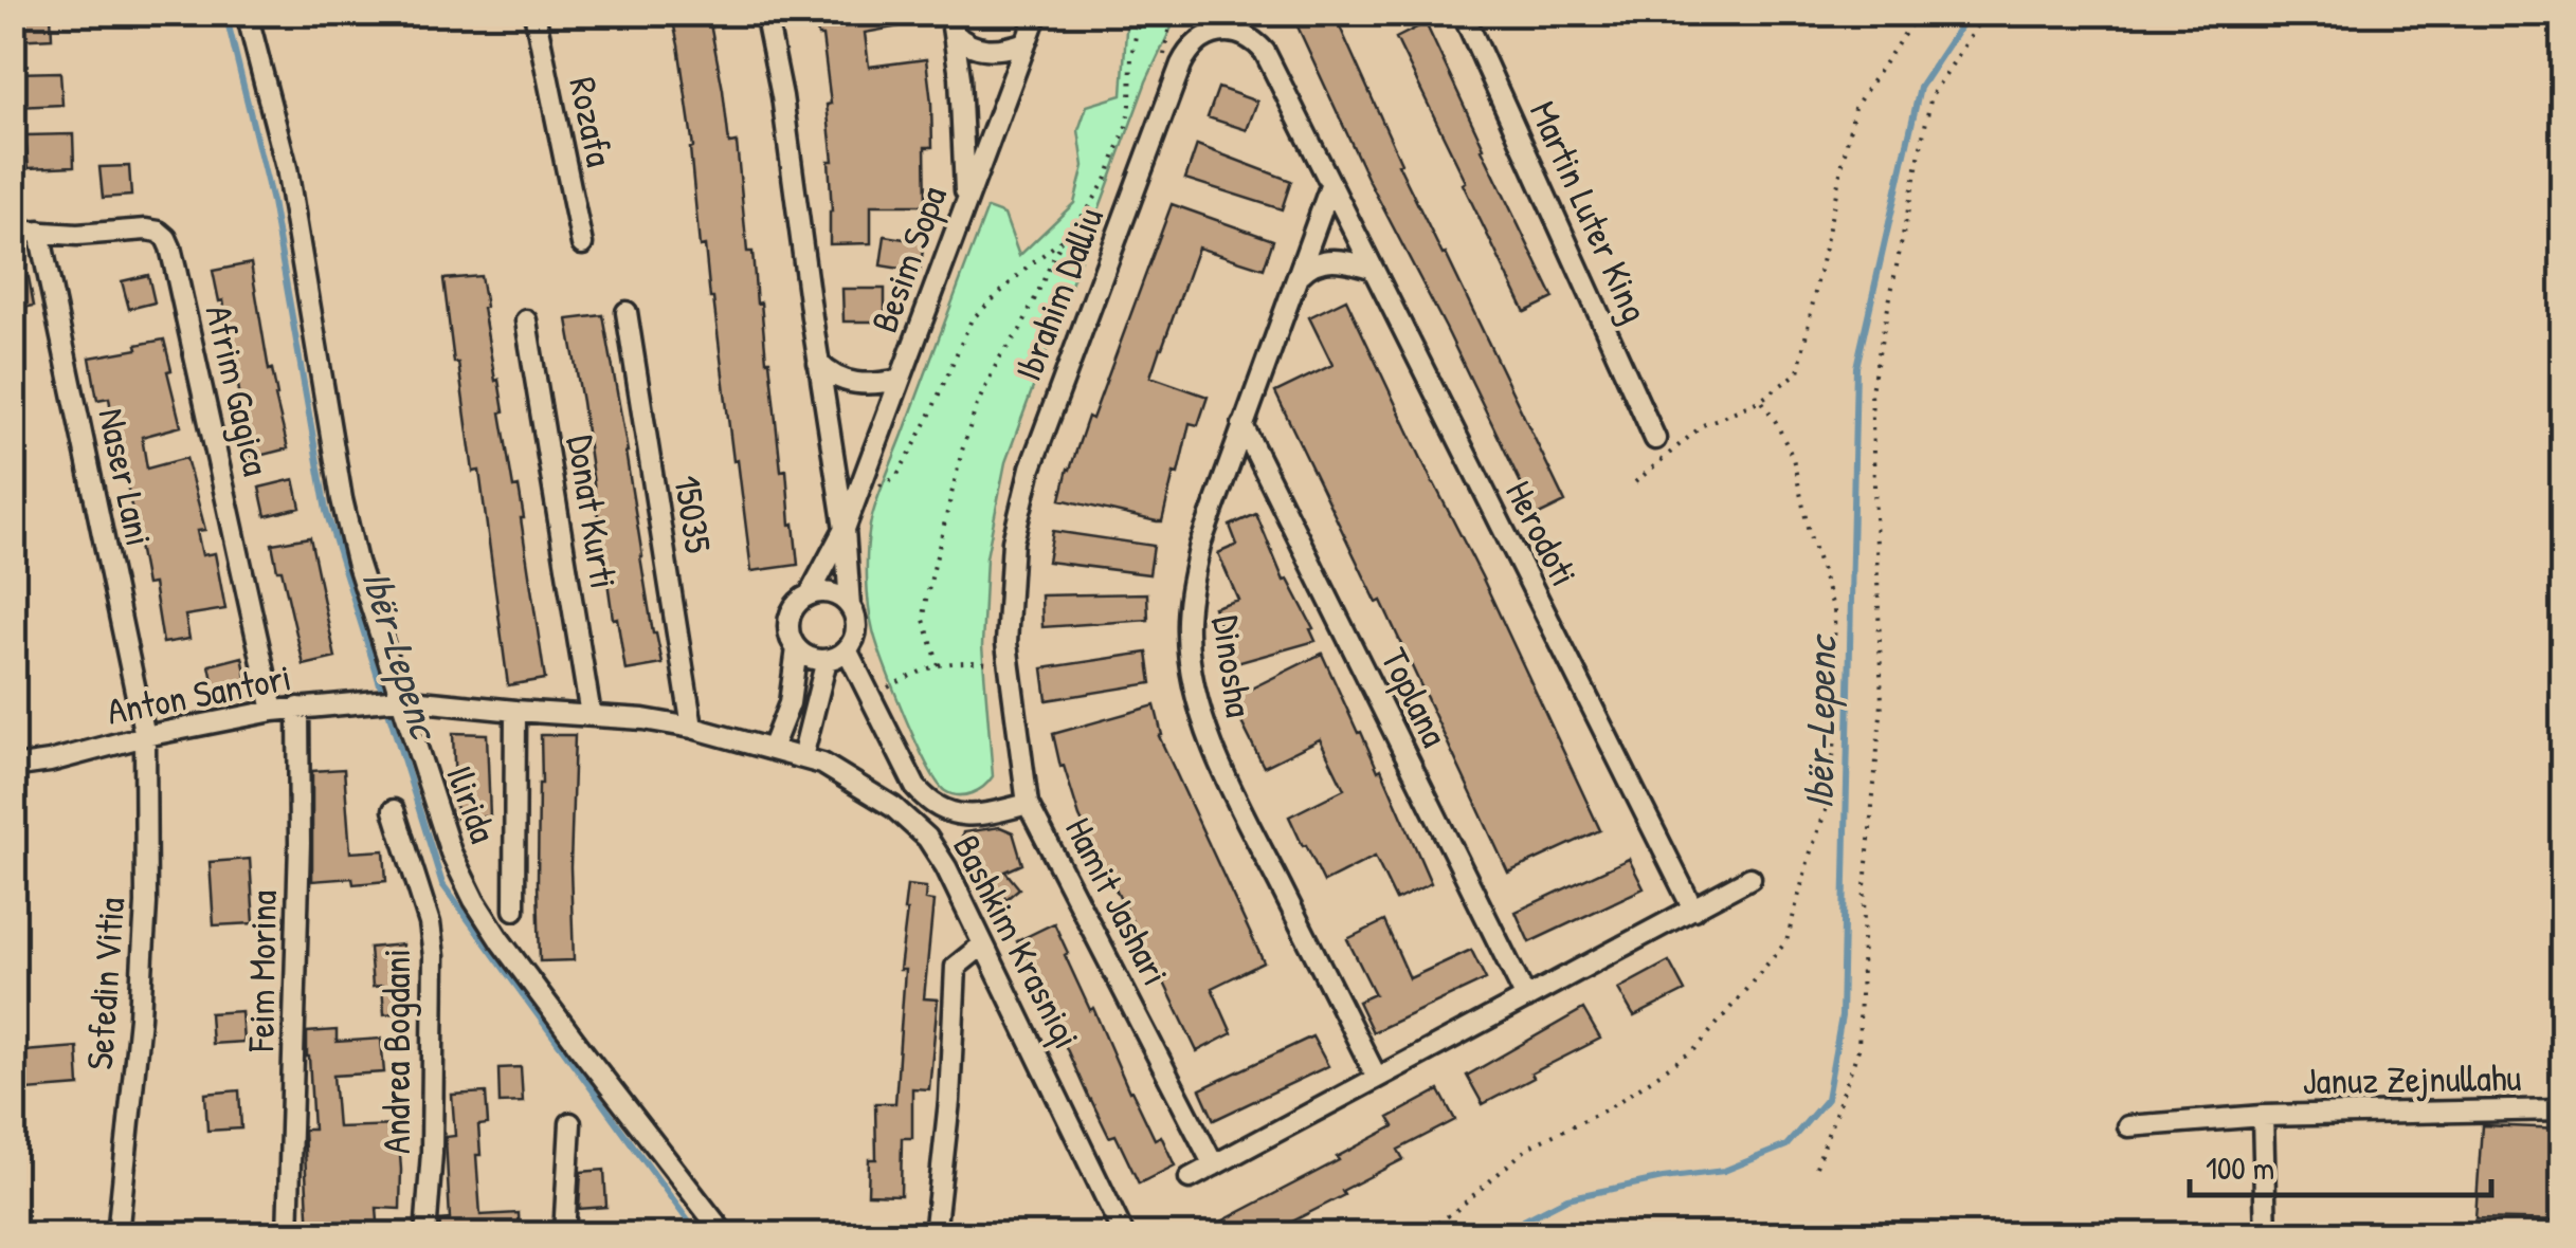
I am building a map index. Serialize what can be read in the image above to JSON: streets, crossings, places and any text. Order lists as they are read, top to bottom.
{
  "streets": {
    "street": [
      "Rozafa",
      "Martin Luter King",
      "Besim Sopa",
      "Ibrahim Dalliu",
      "Afrim Gagica",
      "Naser Lani",
      "Donat Kurti",
      "15035",
      "Herodoti",
      "Dinosha",
      "Anton Santori",
      "Toplana",
      "Ilirida",
      "Hamit Jashari",
      "Bashkim Krasniqi",
      "Feim Morina",
      "Sefedin Vitia",
      "Andrea Bogdani",
      "Januz Zejnullahu"
    ]
  },
  "crossings": [
    ["Besim Sopa", "Hamit Jashari"],
    ["Besim Sopa", "Bashkim Krasniqi"],
    ["Ibrahim Dalliu", "Herodoti"],
    ["Ibrahim Dalliu", "Dinosha"],
    ["Ibrahim Dalliu", "Hamit Jashari"],
    ["Afrim Gagica", "Naser Lani"],
    ["Afrim Gagica", "Anton Santori"],
    ["Naser Lani", "Anton Santori"],
    ["Naser Lani", "Sefedin Vitia"],
    ["Donat Kurti", "Bashkim Krasniqi"],
    ["15035", "Bashkim Krasniqi"],
    ["Herodoti", "Dinosha"],
    ["Dinosha", "Toplana"],
    ["Anton Santori", "Ilirida"],
    ["Anton Santori", "Bashkim Krasniqi"],
    ["Anton Santori", "Feim Morina"],
    ["Anton Santori", "Sefedin Vitia"],
    ["Ilirida", "Bashkim Krasniqi"]
  ],
  "water": ["Ibër-Lepenc"],
  "scale_bar": "100 m"
}
